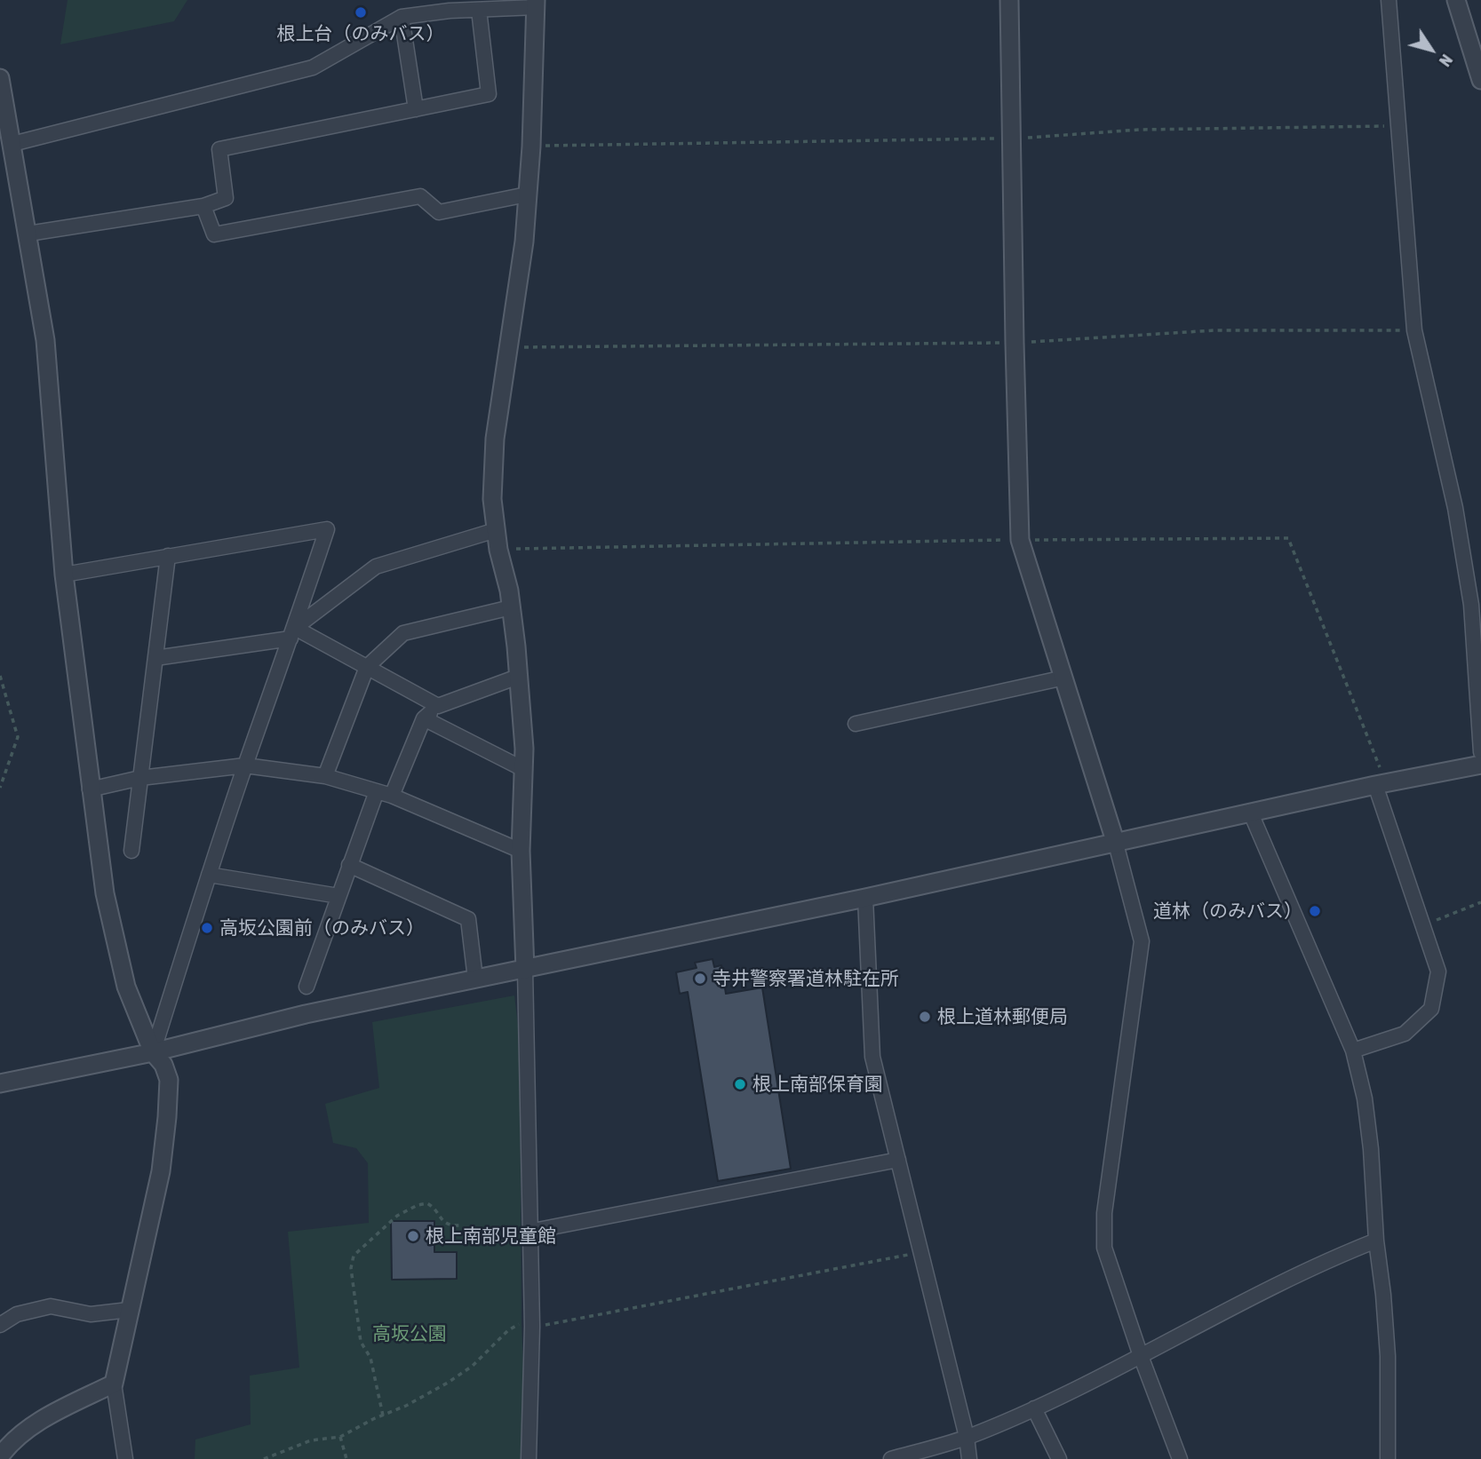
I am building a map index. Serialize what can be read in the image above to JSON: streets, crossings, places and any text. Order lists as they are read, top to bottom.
{
  "parks": ["高坂公園"],
  "places": [
    "根上台（のみバス）",
    "道林（のみバス）",
    "高坂公園前（のみバス）",
    "寺井警察署道林駐在所",
    "根上道林郵便局",
    "根上南部保育園",
    "根上南部児童館"
  ],
  "north": "bottom right"
}
